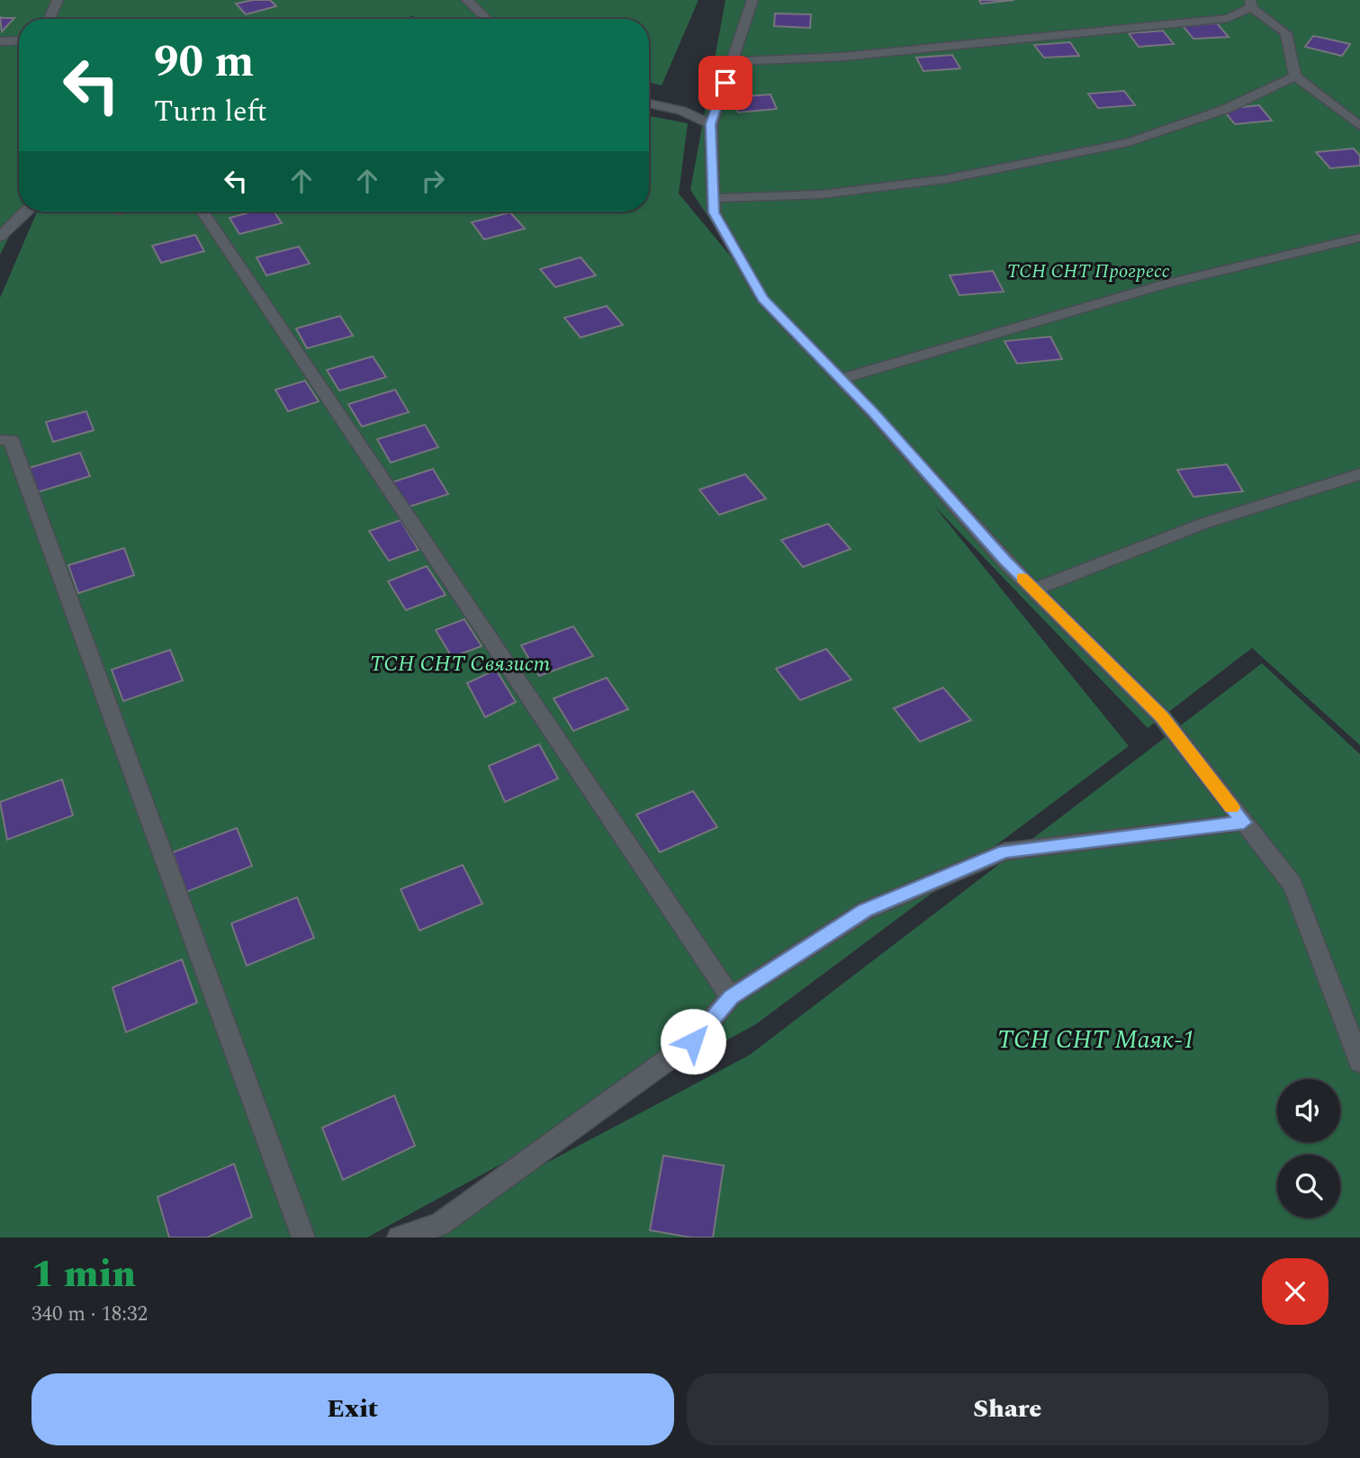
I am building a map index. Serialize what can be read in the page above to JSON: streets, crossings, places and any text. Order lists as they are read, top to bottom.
{
  "parks": ["ТСН СНТ Прогресс", "ТСН СНТ Связист", "ТСН СНТ Маяк-1"],
  "page": {
    "turn": ["90 m", "Turn left"],
    "heading": ["1 min", "340 m · 18:32"],
    "buttons": ["Exit", "Share"]
  }
}
